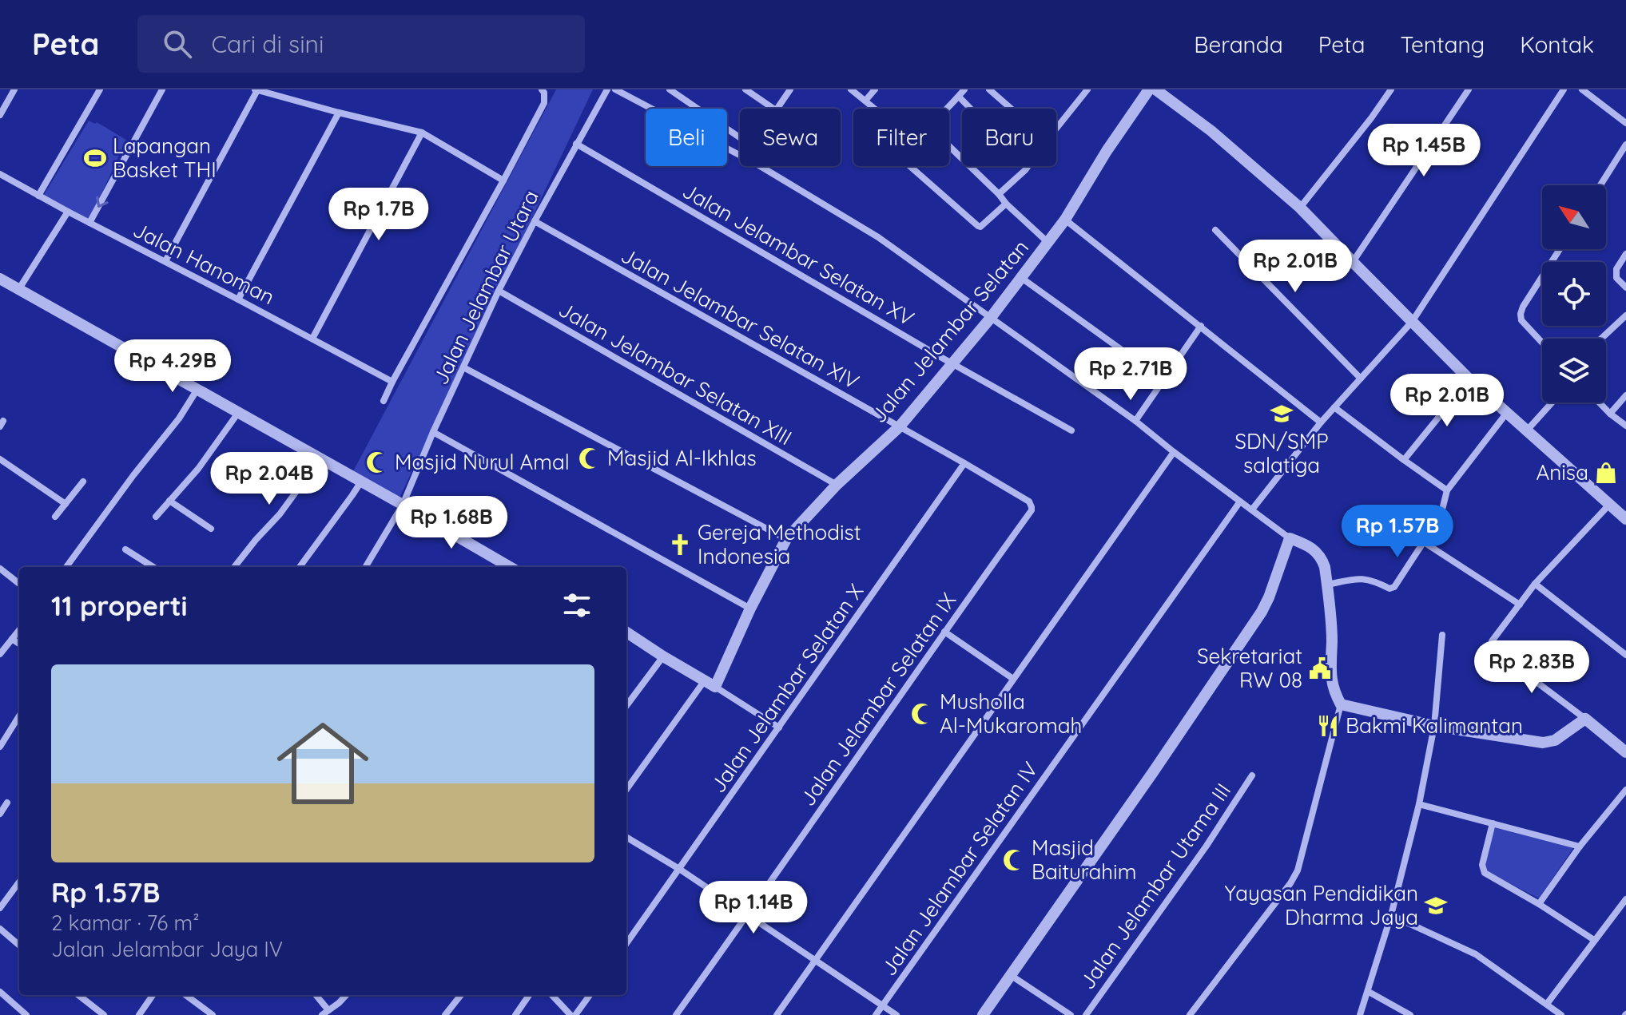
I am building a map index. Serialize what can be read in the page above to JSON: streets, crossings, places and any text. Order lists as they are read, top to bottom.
{
  "streets": {
    "street": [
      "Jalan Jelambar Selatan XV",
      "Jalan Hanoman",
      "Jalan Jelambar Utara",
      "Jalan Jelambar Selatan XIV",
      "Jalan Jelambar Selatan",
      "Jalan Jelambar Selatan XIII",
      "Jalan Jelambar Selatan X",
      "Jalan Jelambar Selatan IX",
      "Jalan Jelambar Selatan IV",
      "Jalan Jelambar Utama III"
    ]
  },
  "crossings": [
    ["Jalan Jelambar Selatan XV", "Jalan Jelambar Utara"],
    ["Jalan Jelambar Selatan XV", "Jalan Jelambar Selatan"],
    ["Jalan Jelambar Utara", "Jalan Jelambar Selatan XIV"],
    ["Jalan Jelambar Utara", "Jalan Jelambar Selatan XIII"],
    ["Jalan Jelambar Selatan XIV", "Jalan Jelambar Selatan"],
    ["Jalan Jelambar Selatan XIV", "Jalan Jelambar Selatan X"],
    ["Jalan Jelambar Selatan XIV", "Jalan Jelambar Selatan IX"],
    ["Jalan Jelambar Selatan", "Jalan Jelambar Selatan XIII"]
  ],
  "places": {
    "sports": ["Lapangan Basket THI"],
    "school or university": ["SDN/SMP salatiga", "Yayasan Pendidikan Dharma Jaya"],
    "mosque": [
      "Masjid Al-Ikhlas",
      "Masjid Nurul Amal",
      "Musholla Al-Mukaromah",
      "Masjid Baiturahim"
    ],
    "shop": ["Anisa"],
    "church": ["Gereja Methodist Indonesia"],
    "public building": ["Sekretariat RW 08"],
    "restaurant": ["Bakmi Kalimantan"]
  },
  "north": "top left",
  "page": {
    "header": "Peta",
    "search": "Cari di sini",
    "nav": [
      "Beranda",
      "Peta",
      "Tentang",
      "Kontak"
    ],
    "chip": [
      "Beli",
      "Sewa",
      "Filter",
      "Baru"
    ],
    "price": [
      "Rp 1.45B",
      "Rp 1.7B",
      "Rp 2.01B",
      "Rp 4.29B",
      "Rp 2.71B",
      "Rp 2.01B",
      "Rp 2.04B",
      "Rp 1.68B",
      "Rp 1.57B",
      "Rp 2.83B",
      "Rp 1.14B"
    ],
    "heading": "11 properti",
    "list": [
      {
        "name": "Rp 1.57B",
        "note": "2 kamar · 76 m² · Jalan Jelambar Jaya IV"
      }
    ]
  }
}
